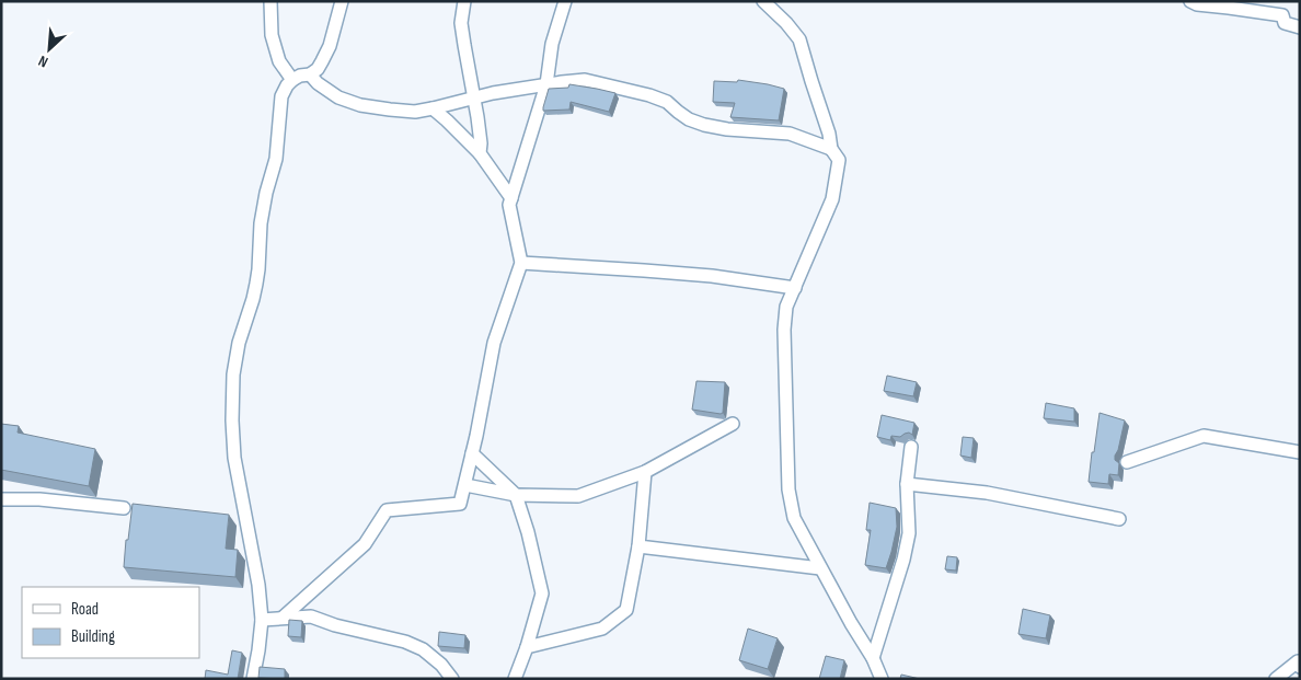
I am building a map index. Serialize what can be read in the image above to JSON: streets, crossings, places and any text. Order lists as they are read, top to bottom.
{
  "legend": ["Road", "Building"],
  "north": "bottom left"
}
